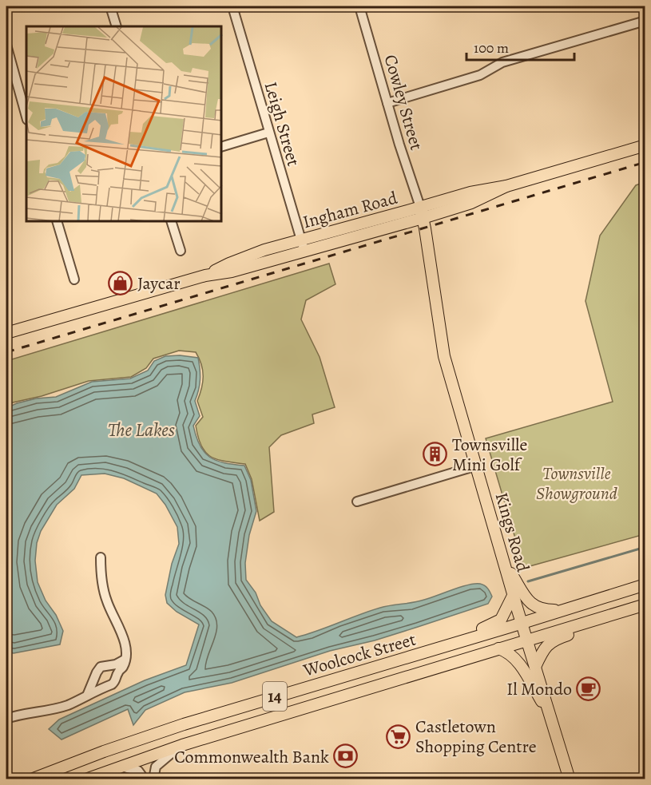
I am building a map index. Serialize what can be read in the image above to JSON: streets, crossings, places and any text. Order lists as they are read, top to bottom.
{
  "streets": {
    "main road": [
      "Ingham Road",
      "Kings Road",
      "Woolcock Street",
      "14"
    ],
    "street": ["Cowley Street", "Leigh Street"]
  },
  "crossings": [
    ["Cowley Street", "Ingham Road"],
    ["Cowley Street", "Kings Road"],
    ["Leigh Street", "Ingham Road"],
    ["Ingham Road", "Kings Road"],
    ["Kings Road", "Woolcock Street"]
  ],
  "water": ["The Lakes"],
  "parks": ["Townsville Showground"],
  "places": {
    "shop": ["Jaycar"],
    "building": ["Townsville Mini Golf"],
    "cafe": ["Il Mondo"],
    "supermarket": ["Castletown Shopping Centre"],
    "bank": ["Commonwealth Bank"]
  },
  "scale_bar": "100 m"
}
